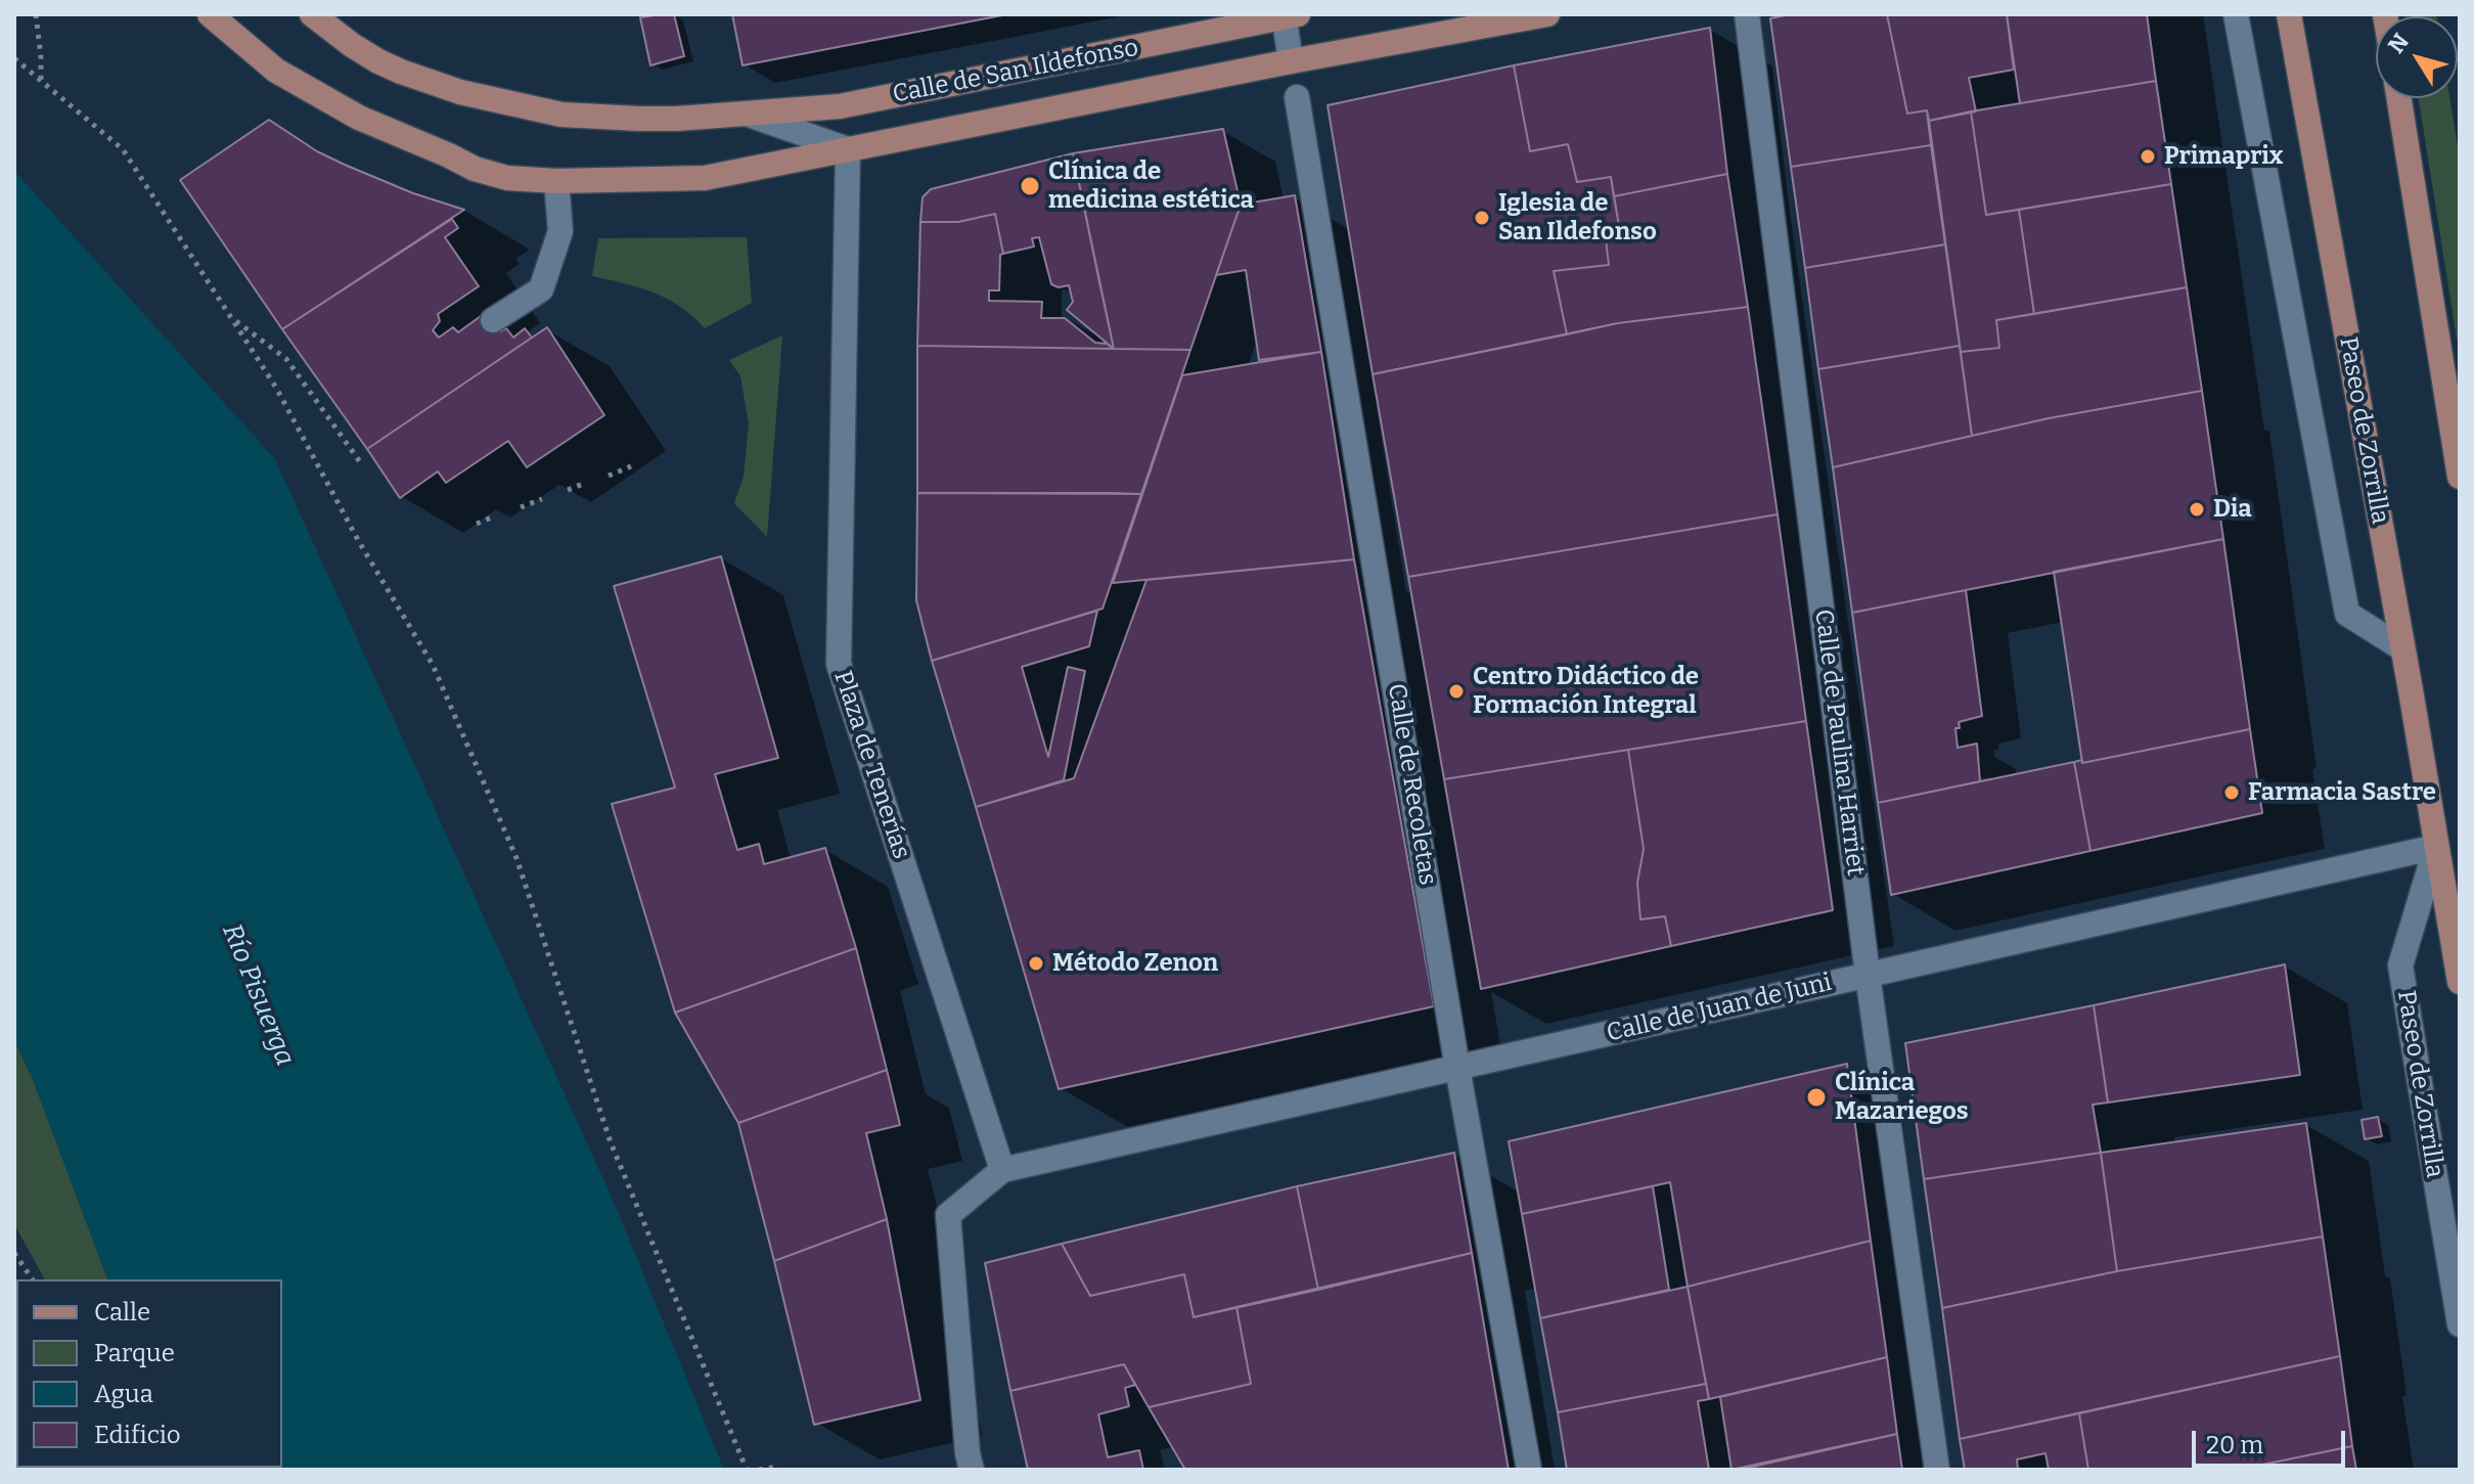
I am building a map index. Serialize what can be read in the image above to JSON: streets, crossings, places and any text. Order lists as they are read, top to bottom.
{
  "streets": {
    "main road": ["Calle de San Ildefonso", "Paseo de Zorrilla"],
    "street": [
      "Calle de Paulina Harriet",
      "Plaza de Tenerías",
      "Calle de Recoletas",
      "Calle de Juan de Juni"
    ]
  },
  "crossings": [
    ["Calle de San Ildefonso", "Plaza de Tenerías"],
    ["Paseo de Zorrilla", "Calle de Juan de Juni"],
    ["Calle de Paulina Harriet", "Calle de Juan de Juni"],
    ["Plaza de Tenerías", "Calle de Juan de Juni"],
    ["Calle de Recoletas", "Calle de Juan de Juni"]
  ],
  "water": ["Río Pisuerga"],
  "places": [
    "Primaprix",
    "Clínica de medicina estética",
    "Iglesia de San Ildefonso",
    "Dia",
    "Centro Didáctico de Formación Integral",
    "Farmacia Sastre",
    "Método Zenon",
    "Clínica Mazariegos"
  ],
  "legend": [
    "Calle",
    "Parque",
    "Agua",
    "Edificio"
  ],
  "scale_bar": "20 m",
  "north": "top left"
}
